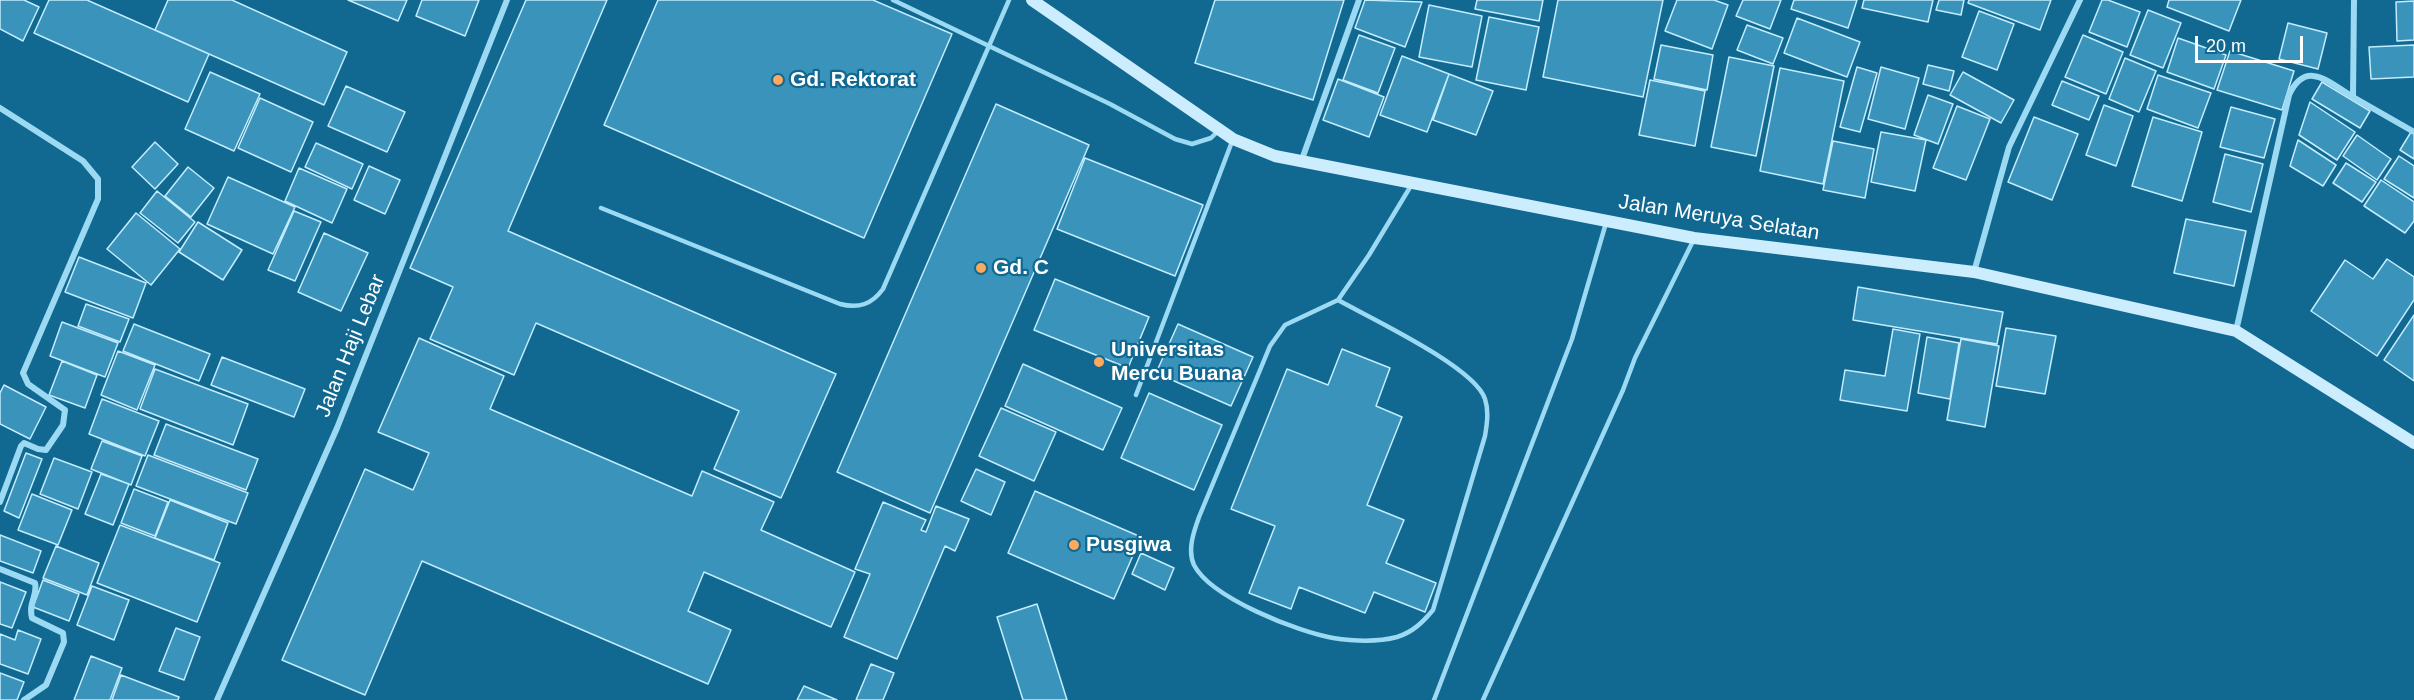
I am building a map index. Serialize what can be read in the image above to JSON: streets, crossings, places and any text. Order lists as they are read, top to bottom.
{
  "streets": {
    "main road": ["Jalan Meruya Selatan"],
    "street": ["Jalan Haji Lebar"]
  },
  "places": [
    "Gd. Rektorat",
    "Gd. C",
    "Universitas Mercu Buana",
    "Pusgiwa"
  ],
  "scale_bar": "20 m"
}
